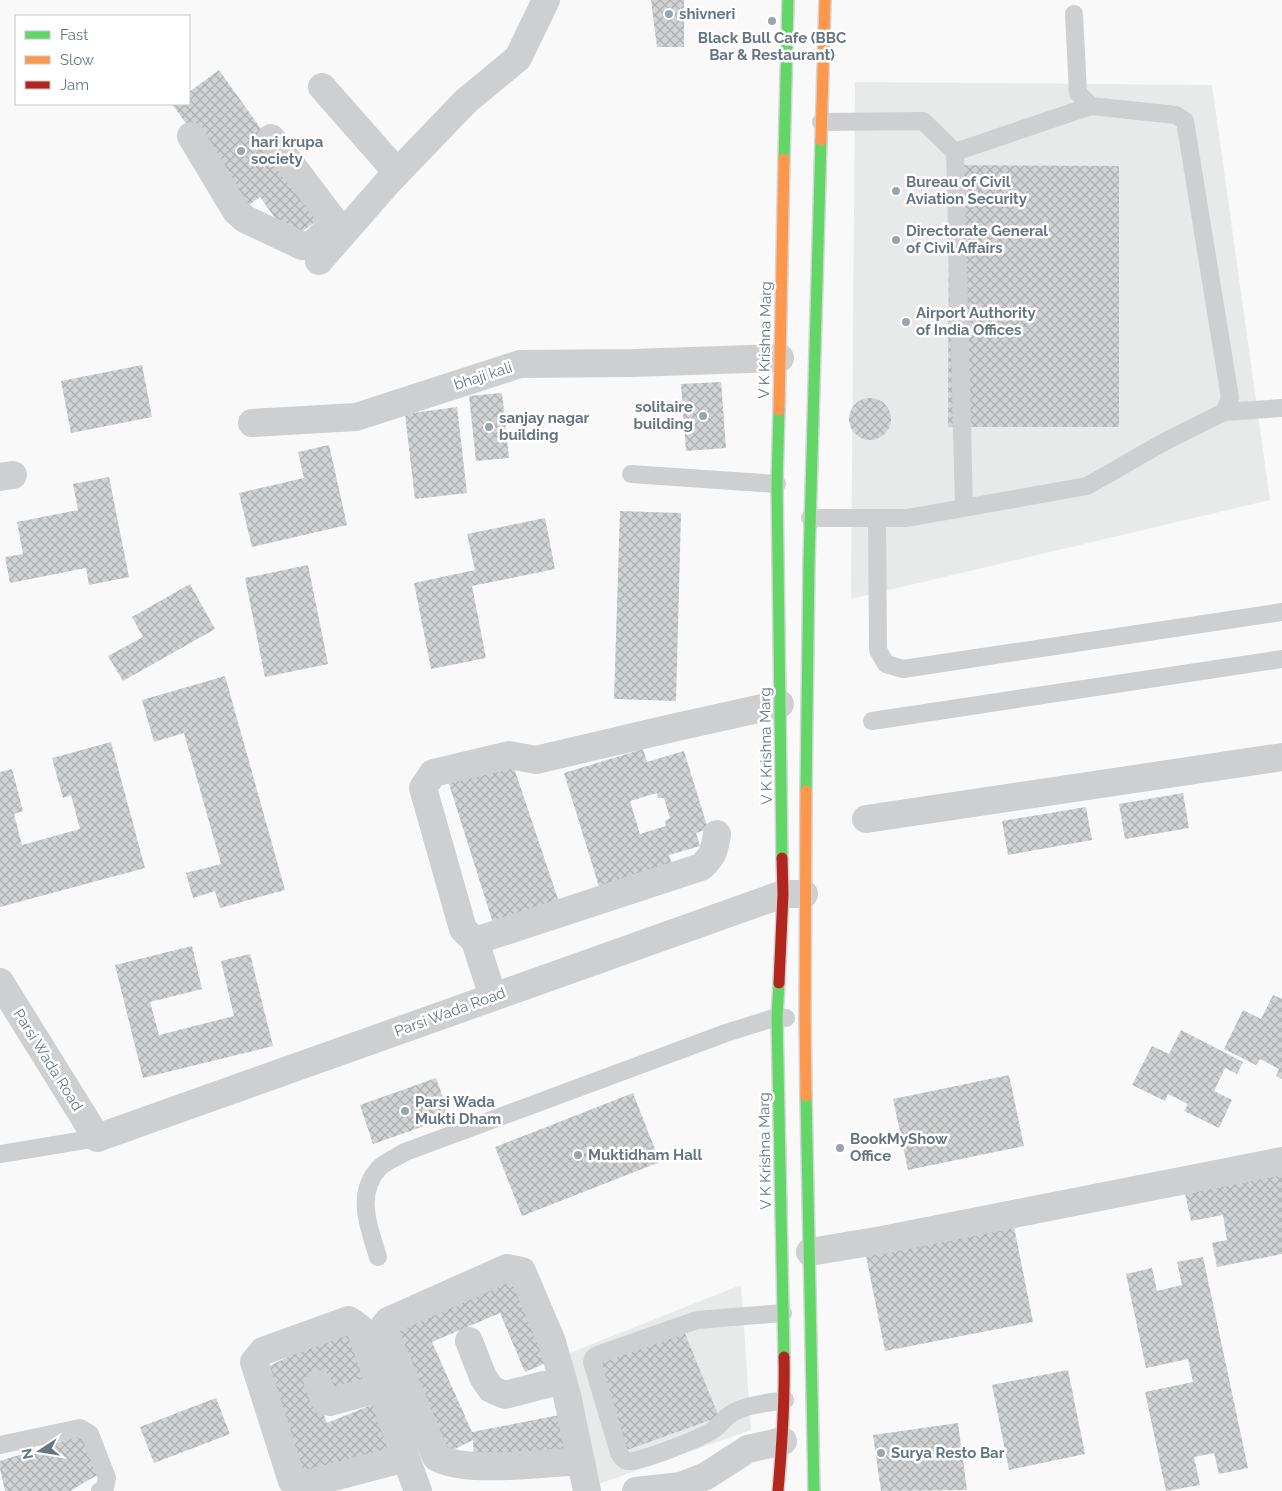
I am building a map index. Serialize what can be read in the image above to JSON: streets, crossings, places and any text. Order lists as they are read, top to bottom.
{
  "streets": {
    "main road": ["V K Krishna Marg"],
    "street": ["bhaji kali", "Parsi Wada Road"]
  },
  "crossings": [
    ["V K Krishna Marg", "bhaji kali"],
    ["V K Krishna Marg", "Parsi Wada Road"]
  ],
  "places": [
    "shivneri",
    "Black Bull Cafe (BBC Bar & Restaurant)",
    "hari krupa society",
    "Bureau of Civil Aviation Security",
    "Directorate General of Civil Affairs",
    "Airport Authority of India Offices",
    "solitaire building",
    "sanjay nagar building",
    "Parsi Wada Mukti Dham",
    "BookMyShow Office",
    "Muktidham Hall",
    "Surya Resto Bar"
  ],
  "legend": ["Fast", "Slow", "Jam"],
  "north": "left"
}
